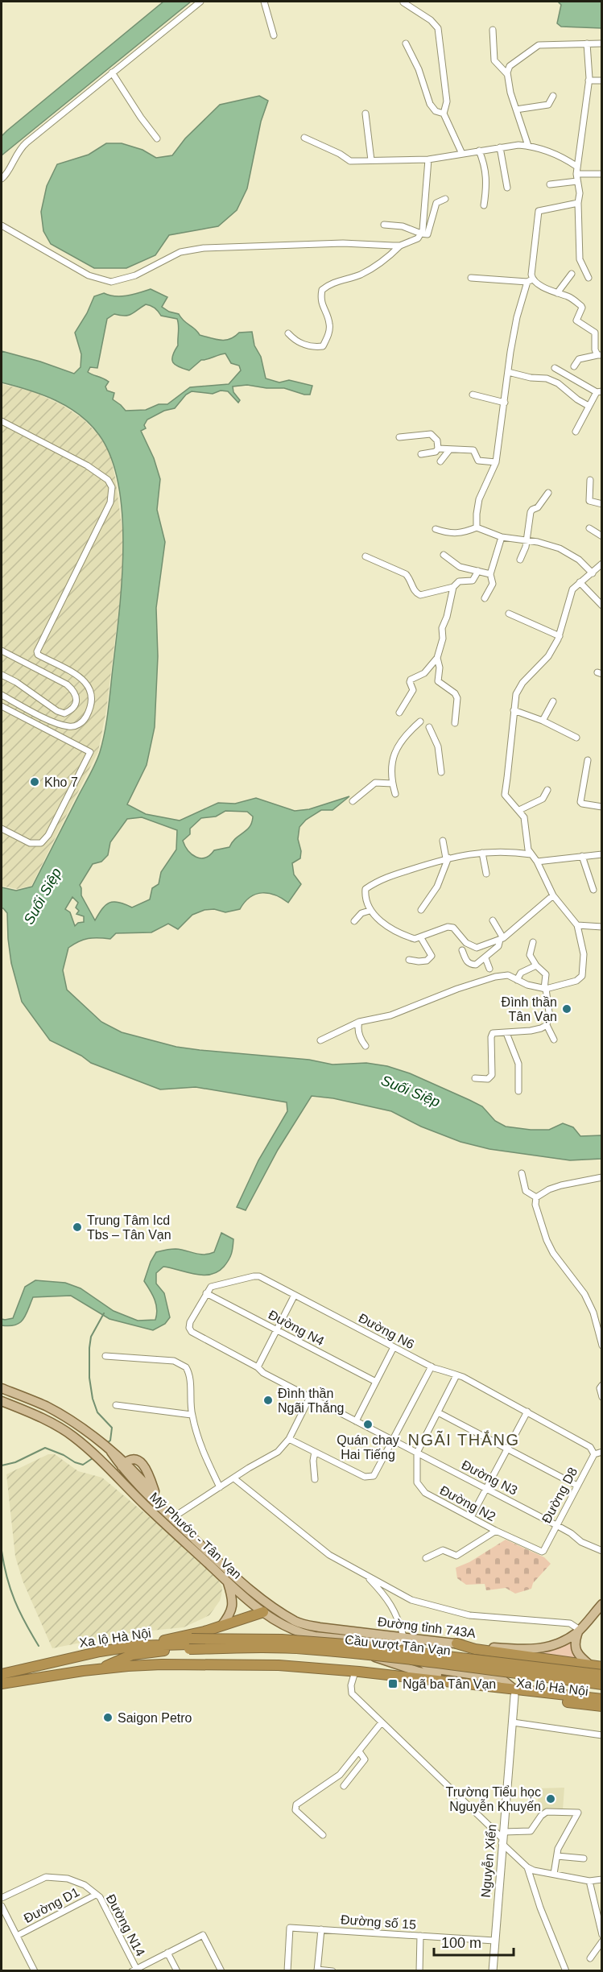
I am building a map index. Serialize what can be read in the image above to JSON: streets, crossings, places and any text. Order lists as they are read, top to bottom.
{
  "streets": {
    "highway": ["Xa lộ Hà Nội", "Cầu vượt Tân Vạn"],
    "main road": ["Mỹ Phước - Tân Vạn", "Đường tỉnh 743A", "Nguyễn Xiển"],
    "street": [
      "Đường N4",
      "Đường N6",
      "Đường N3",
      "Đường D8",
      "Đường N2",
      "Đường D1",
      "Đường số 15",
      "Đường N14"
    ]
  },
  "crossings": [
    ["Đường N4", "Đường N6"],
    ["Đường N4", "Đường N3"],
    ["Đường N6", "Đường N3"],
    ["Đường N6", "Đường D8"],
    ["Đường N3", "Đường D8"],
    ["Đường N3", "Đường N2"],
    ["Đường D8", "Đường N2"],
    ["Mỹ Phước - Tân Vạn", "Đường tỉnh 743A"],
    ["Đường tỉnh 743A", "Xa lộ Hà Nội"],
    ["Đường tỉnh 743A", "Nguyễn Xiển"],
    ["Xa lộ Hà Nội", "Cầu vượt Tân Vạn"],
    ["Xa lộ Hà Nội", "Nguyễn Xiển"],
    ["Nguyễn Xiển", "Đường số 15"],
    ["Đường D1", "Đường N14"]
  ],
  "districts": ["NGÃI THẮNG"],
  "water": ["Suối Siệp"],
  "places": {
    "other": [
      "Kho 7",
      "Đình thần Tân Vạn",
      "Trung Tâm Icd Tbs – Tân Vạn",
      "Đình thần Ngãi Thắng",
      "Quán chay Hai Tiếng",
      "Saigon Petro",
      "Trường Tiểu học Nguyễn Khuyến"
    ],
    "transit": ["Ngã ba Tân Vạn"]
  },
  "scale_bar": "100 m"
}
